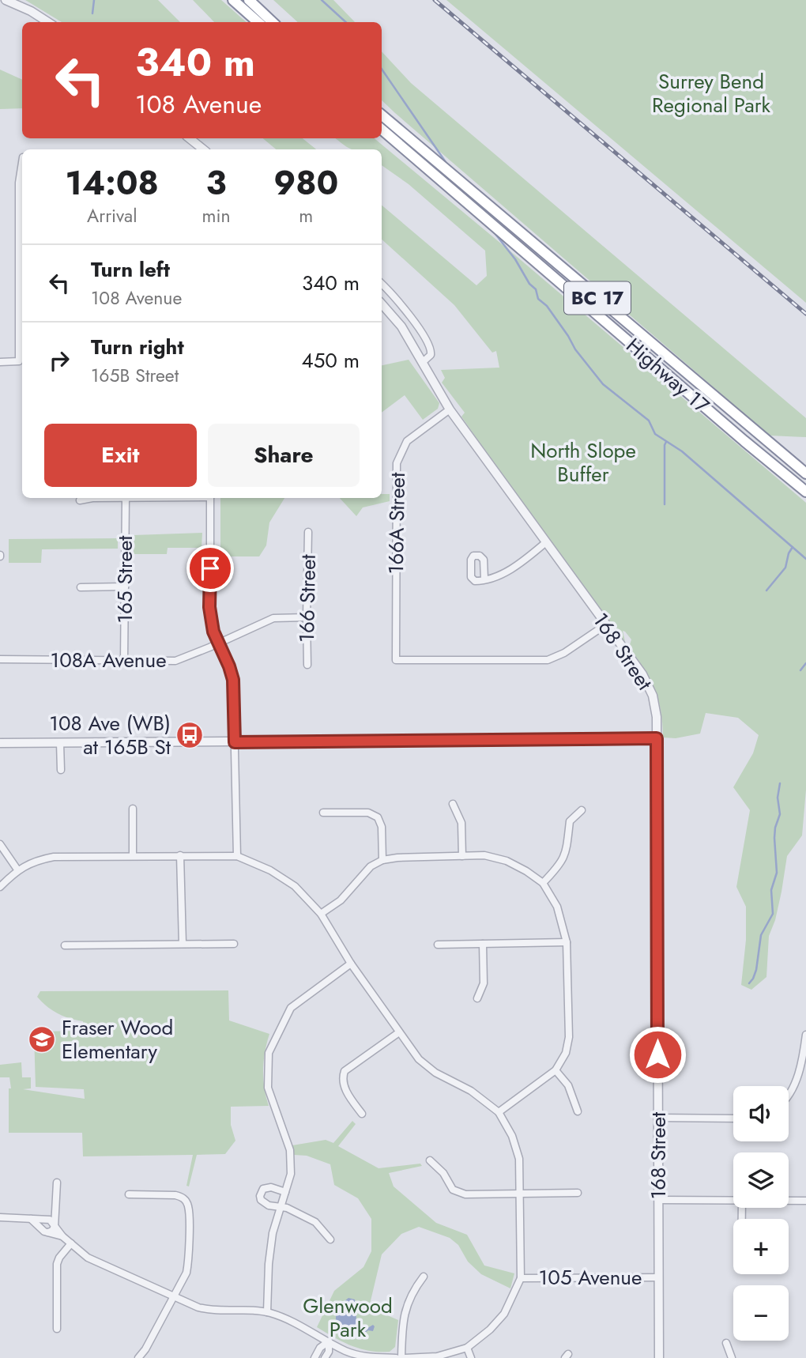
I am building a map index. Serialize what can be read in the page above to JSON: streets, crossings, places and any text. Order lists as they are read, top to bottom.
{
  "streets": {
    "highway": ["BC 17", "Highway 17"],
    "street": [
      "166A Street",
      "165 Street",
      "166 Street",
      "168 Street",
      "108A Avenue",
      "105 Avenue"
    ]
  },
  "crossings": [
    ["166A Street", "168 Street"],
    ["165 Street", "108A Avenue"],
    ["166 Street", "108A Avenue"],
    ["168 Street", "105 Avenue"]
  ],
  "parks": ["Surrey Bend Regional Park", "North Slope Buffer", "Glenwood Park"],
  "places": {
    "bus stop": ["108 Ave (WB) at 165B St"],
    "school or university": ["Fraser Wood Elementary"]
  },
  "page": {
    "turn": ["340 m", "108 Avenue"],
    "eta": [
      "14:08",
      "Arrival",
      "3",
      "min",
      "980",
      "m"
    ],
    "list": [
      {
        "name": "Turn left",
        "note": "108 Avenue",
        "value": "340 m"
      },
      {
        "name": "Turn right",
        "note": "165B Street",
        "value": "450 m"
      }
    ],
    "buttons": ["Exit", "Share"],
    "map_buttons": ["+", "−"]
  }
}
